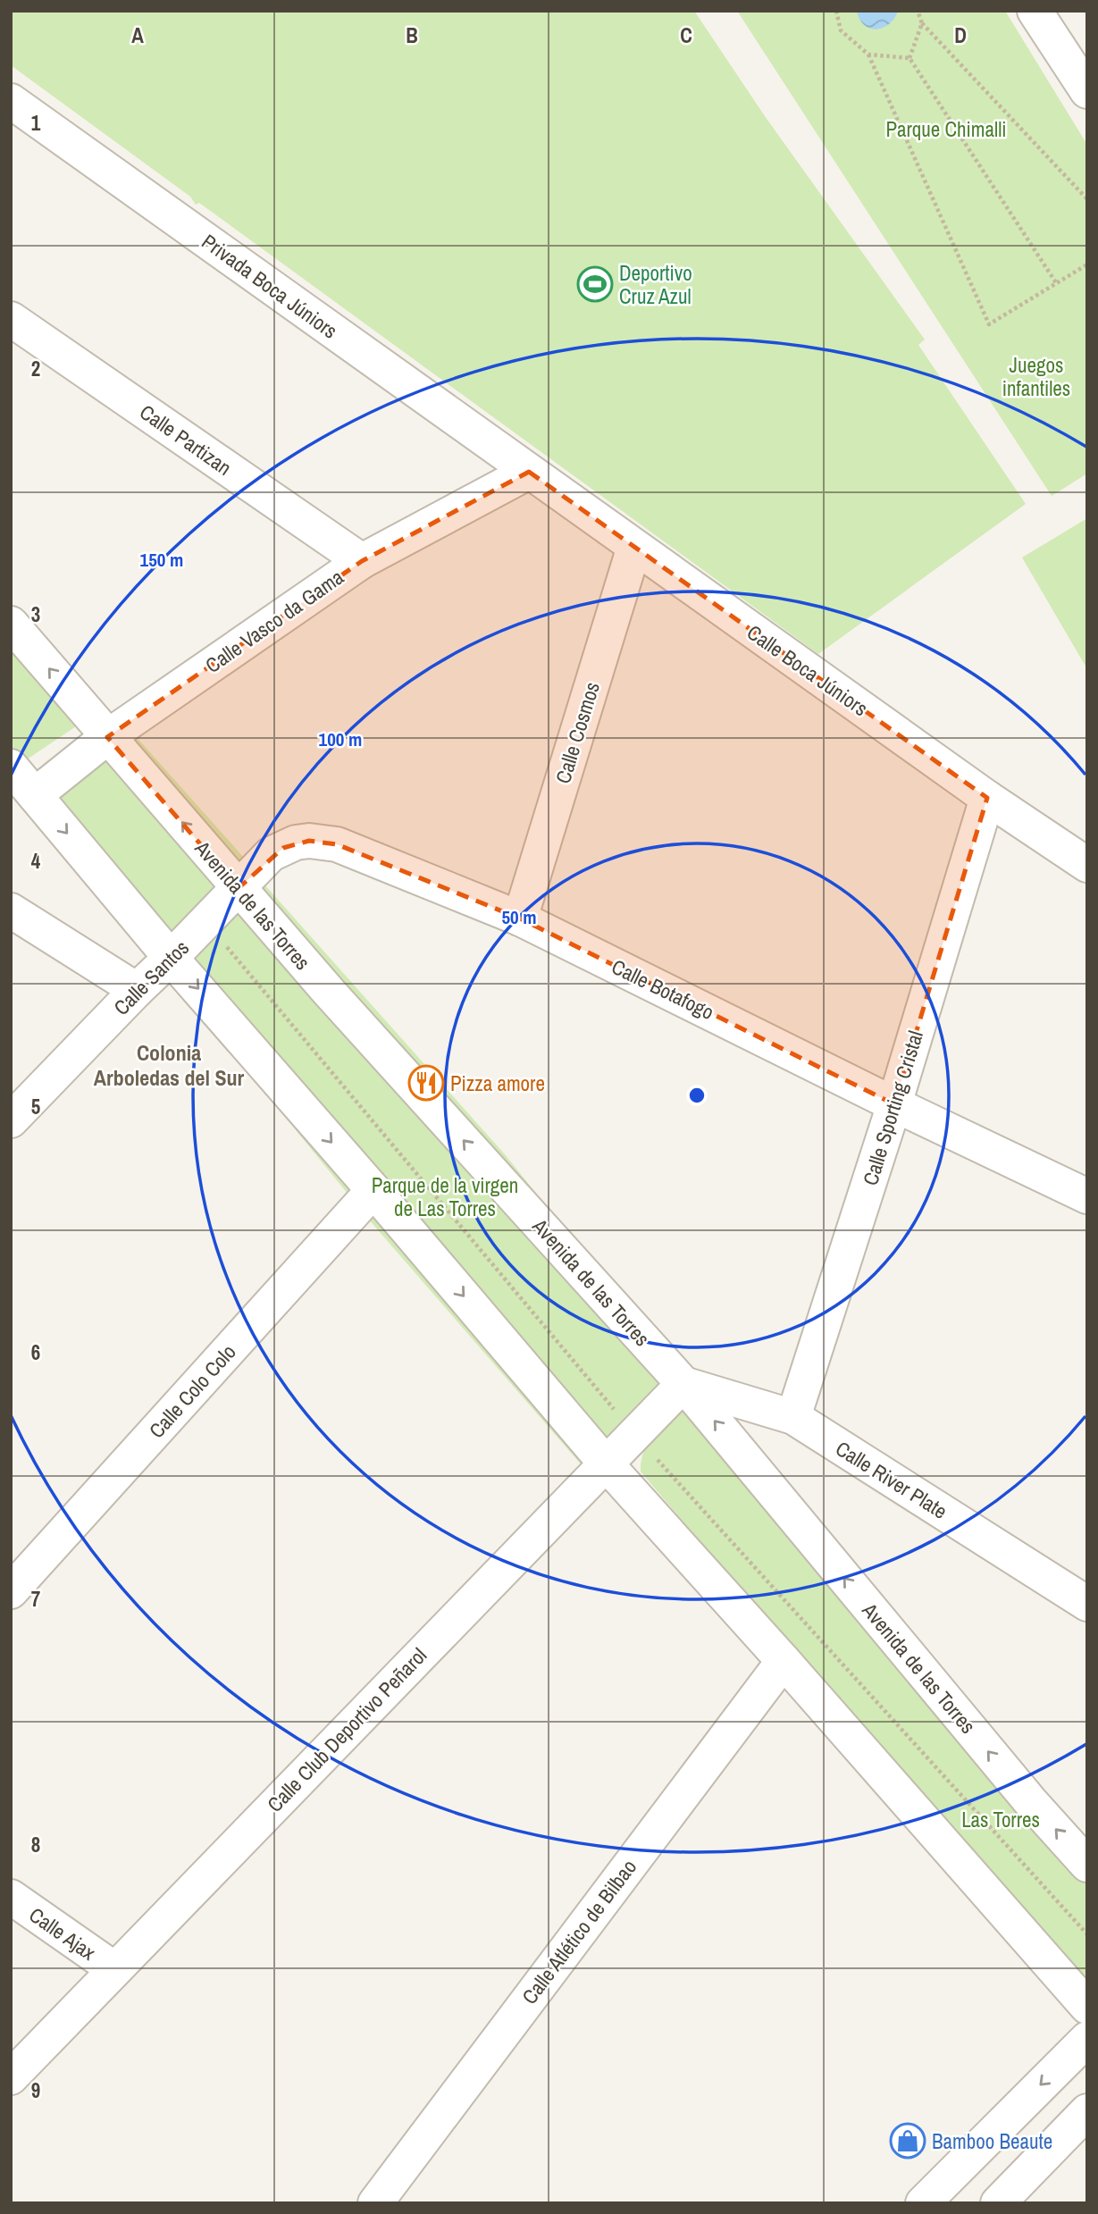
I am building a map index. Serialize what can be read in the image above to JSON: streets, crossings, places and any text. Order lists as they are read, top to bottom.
{
  "streets": {
    "street": [
      "Privada Boca Júniors",
      "Calle Partizan",
      "Calle Vasco da Gama",
      "Calle Boca Júniors",
      "Calle Cosmos",
      "Avenida de las Torres",
      "Calle Santos",
      "Calle Botafogo",
      "Calle Sporting Cristal",
      "Calle Colo Colo",
      "Calle River Plate",
      "Calle Club Deportivo Peñarol",
      "Calle Atlético de Bilbao",
      "Calle Ajax"
    ]
  },
  "crossings": [
    ["Privada Boca Júniors", "Calle Vasco da Gama"],
    ["Privada Boca Júniors", "Calle Boca Júniors"],
    ["Calle Partizan", "Calle Vasco da Gama"],
    ["Calle Vasco da Gama", "Calle Boca Júniors"],
    ["Calle Vasco da Gama", "Avenida de las Torres"],
    ["Calle Boca Júniors", "Calle Cosmos"],
    ["Calle Boca Júniors", "Calle Sporting Cristal"],
    ["Calle Cosmos", "Calle Botafogo"],
    ["Avenida de las Torres", "Calle Santos"],
    ["Avenida de las Torres", "Calle Botafogo"],
    ["Avenida de las Torres", "Calle River Plate"],
    ["Avenida de las Torres", "Calle Club Deportivo Peñarol"],
    ["Calle Santos", "Calle Botafogo"],
    ["Calle Botafogo", "Calle Sporting Cristal"],
    ["Calle Sporting Cristal", "Calle River Plate"],
    ["Calle River Plate", "Calle Club Deportivo Peñarol"],
    ["Calle Club Deportivo Peñarol", "Calle Ajax"]
  ],
  "districts": ["Colonia Arboledas del Sur"],
  "parks": [
    "Parque Chimalli",
    "Juegos infantiles",
    "Parque de la virgen de Las Torres",
    "Las Torres"
  ],
  "places": {
    "sports": ["Deportivo Cruz Azul"],
    "restaurant": ["Pizza amore"],
    "shop": ["Bamboo Beaute"]
  },
  "grid": {
    "columns": [
      "A",
      "B",
      "C",
      "D"
    ],
    "rows": [
      "1",
      "2",
      "3",
      "4",
      "5",
      "6",
      "7",
      "8",
      "9"
    ]
  },
  "rings": ["150 m", "100 m", "50 m"]
}
